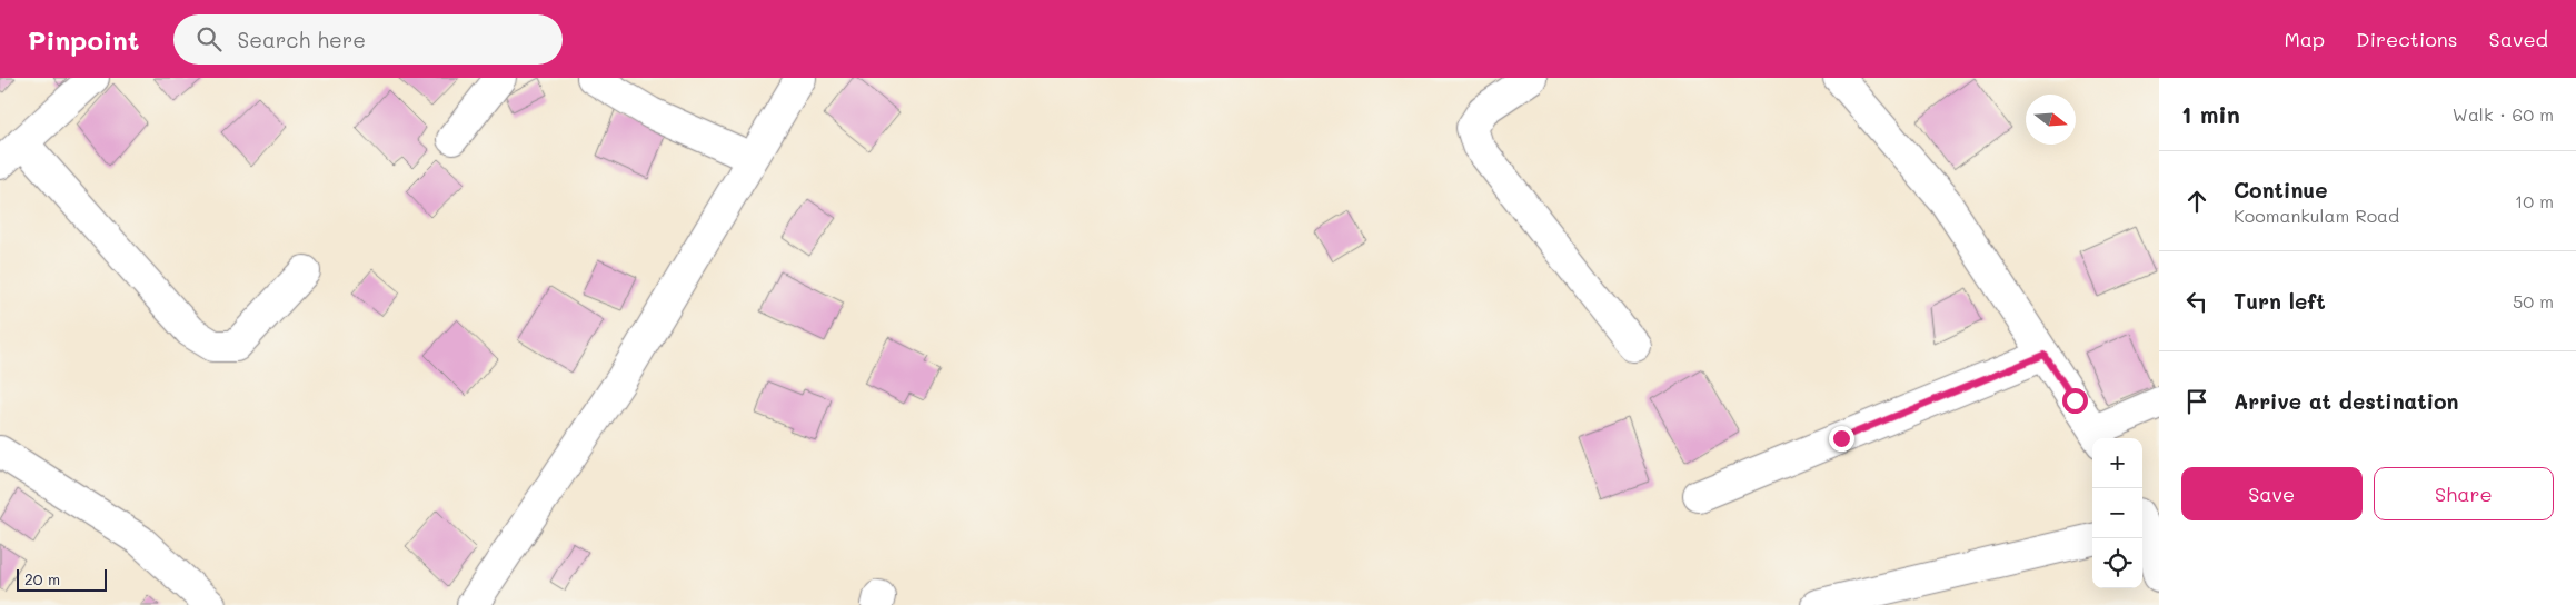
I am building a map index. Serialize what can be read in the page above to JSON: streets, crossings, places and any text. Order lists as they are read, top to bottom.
{
  "scale_bar": "20 m",
  "north": "right",
  "page": {
    "header": "Pinpoint",
    "search": "Search here",
    "nav": ["Map", "Directions", "Saved"],
    "heading": ["1 min", "Walk · 60 m"],
    "list": [
      ["Continue", "Koomankulam Road", "10 m"],
      ["Turn left", "50 m"],
      "Arrive at destination"
    ],
    "map_buttons": ["+", "−"],
    "buttons": ["Save", "Share"],
    "scale": "20 m"
  }
}
